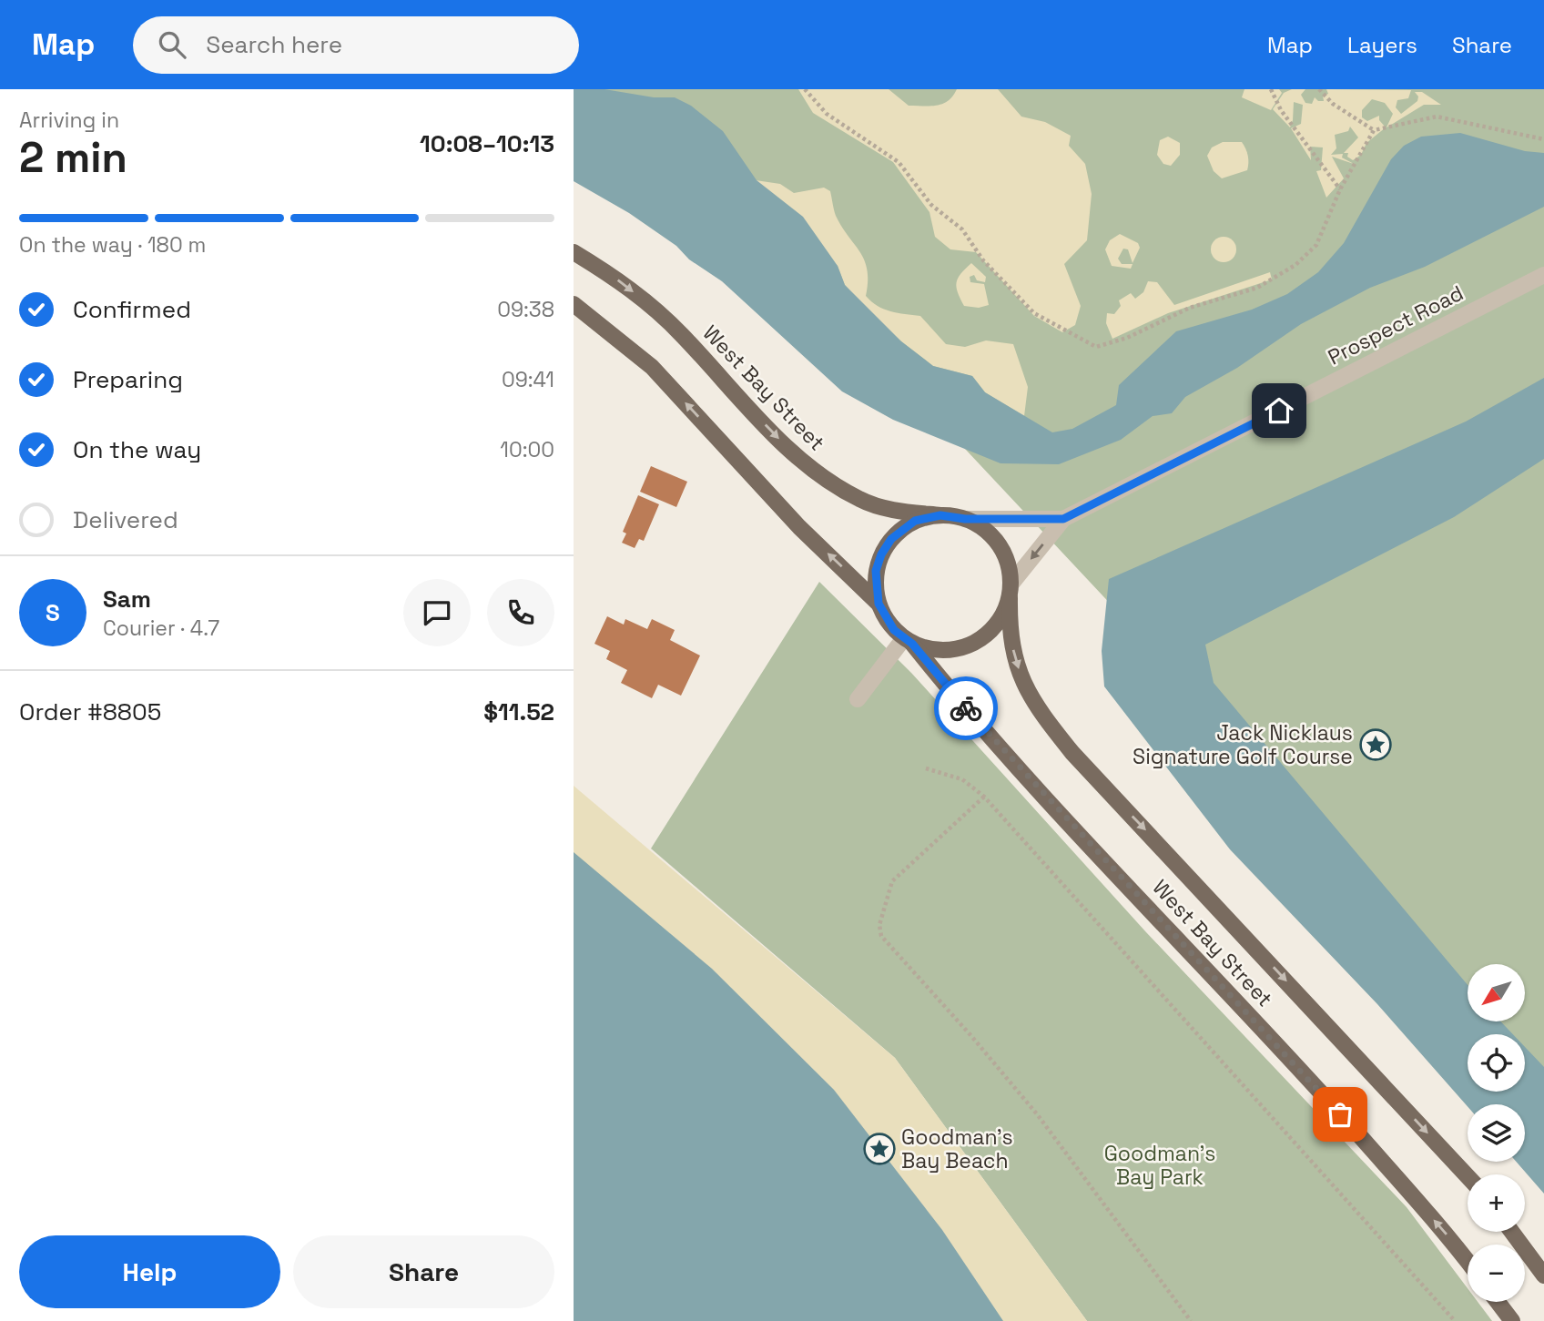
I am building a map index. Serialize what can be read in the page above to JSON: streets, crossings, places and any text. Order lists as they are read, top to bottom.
{
  "streets": {
    "main road": ["West Bay Street"],
    "street": ["Prospect Road"]
  },
  "crossings": [
    ["Prospect Road", "West Bay Street"]
  ],
  "parks": ["Goodman's Bay Park"],
  "places": {
    "place": ["Jack Nicklaus Signature Golf Course", "Goodman's Bay Beach"]
  },
  "north": "bottom left",
  "page": {
    "header": "Map",
    "search": "Search here",
    "nav": ["Map", "Layers", "Share"],
    "heading": ["2 min", "Arriving in", "10:08–10:13"],
    "panel": [
      "Sam",
      "Courier · 4.7",
      "Order #8805",
      "$11.52"
    ],
    "bar": "On the way · 180 m",
    "list": [
      ["Confirmed", "09:38"],
      ["Preparing", "09:41"],
      ["On the way", "10:00"],
      "Delivered"
    ],
    "round": "S",
    "map_buttons": ["+", "−"],
    "buttons": ["Help", "Share"]
  }
}
